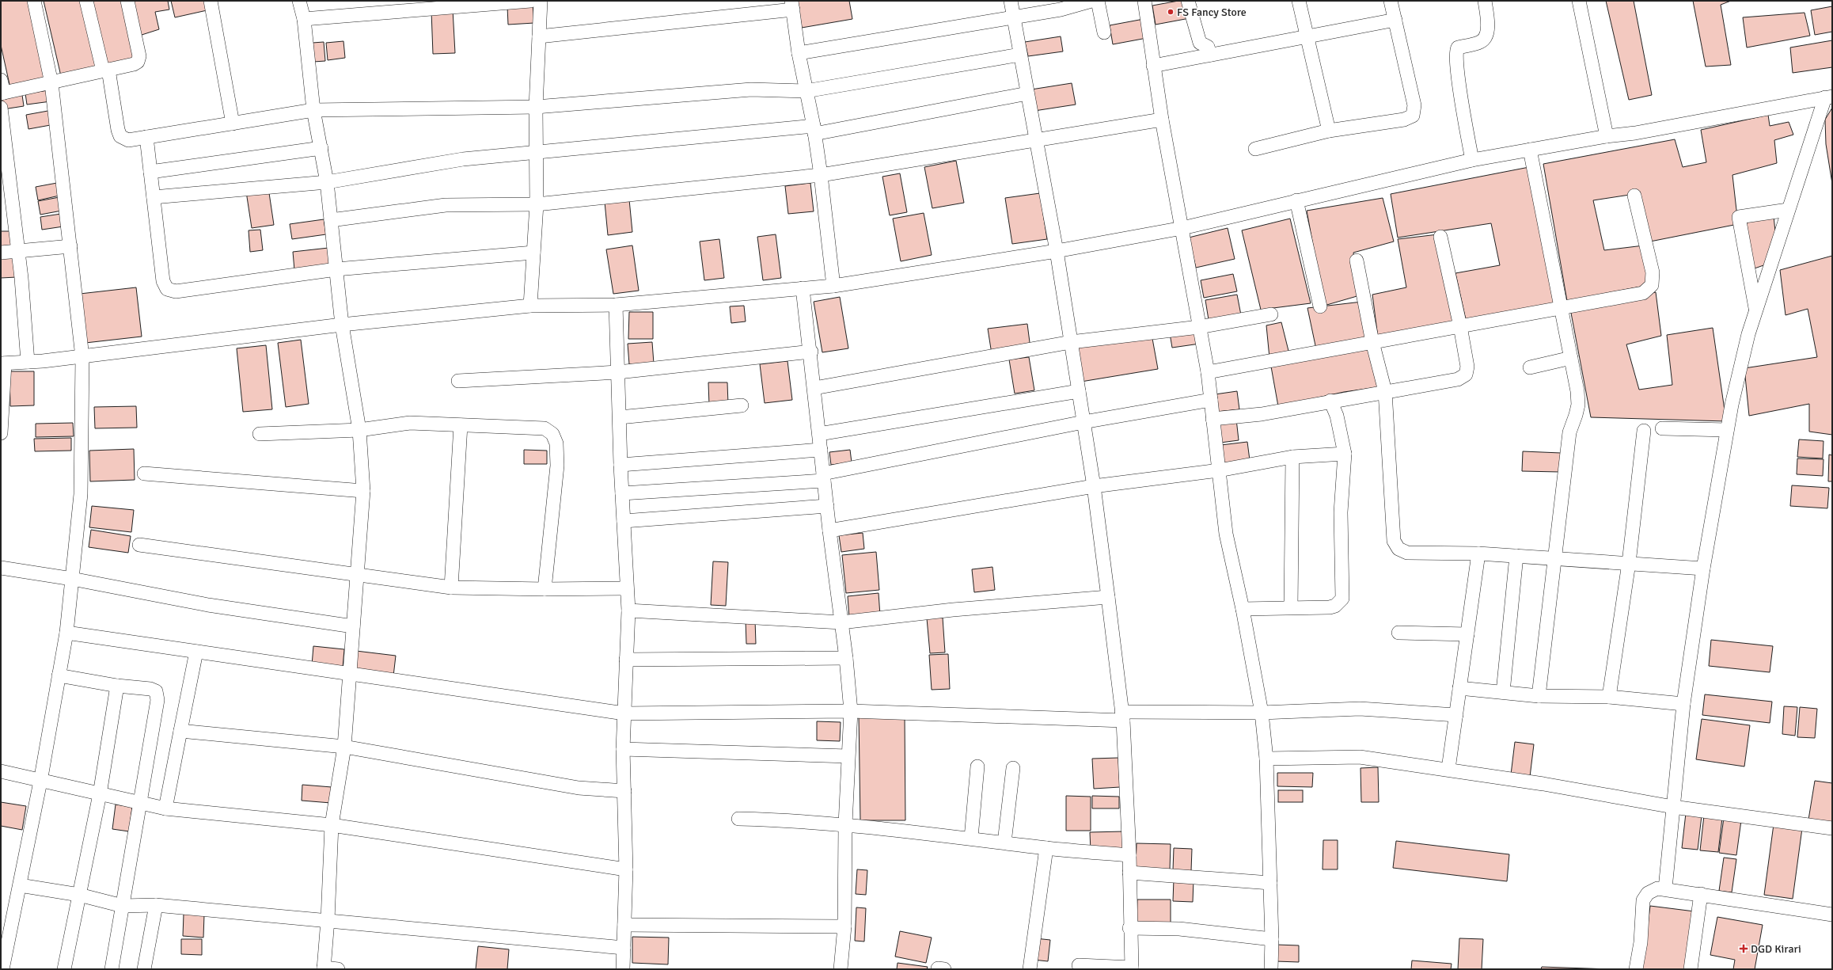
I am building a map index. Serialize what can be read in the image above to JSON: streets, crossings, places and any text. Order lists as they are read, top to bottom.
{
  "places": {
    "other": ["FS Fancy Store"],
    "health": ["DGD Kirari"]
  }
}
